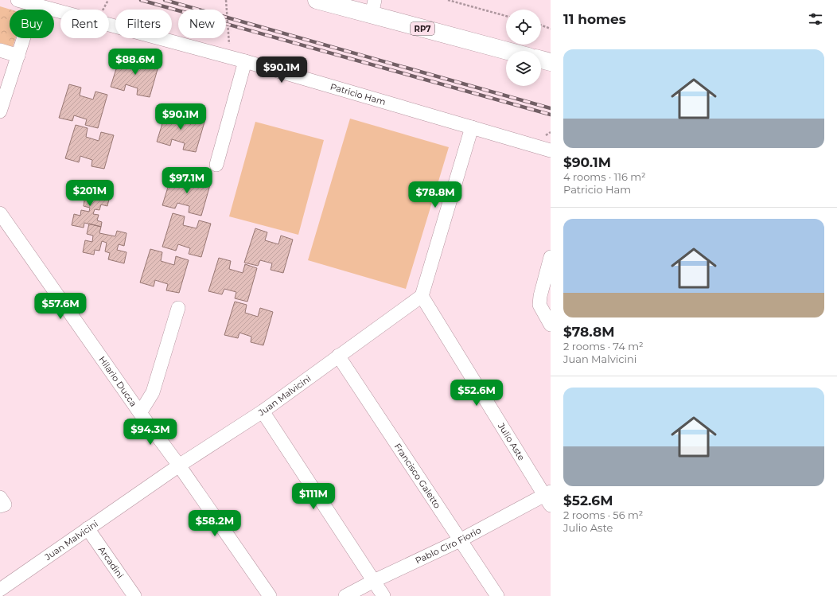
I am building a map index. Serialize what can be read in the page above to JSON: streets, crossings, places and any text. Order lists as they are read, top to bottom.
{
  "streets": {
    "main road": ["RP7"],
    "street": [
      "Patricio Ham",
      "Hilario Ducca",
      "Juan Malvicini",
      "Julio Aste",
      "Francisco Galetto",
      "Pablo Ciro Fiorio",
      "Arcadini"
    ]
  },
  "crossings": [
    ["Hilario Ducca", "Juan Malvicini"],
    ["Juan Malvicini", "Julio Aste"],
    ["Juan Malvicini", "Francisco Galetto"],
    ["Juan Malvicini", "Arcadini"],
    ["Julio Aste", "Pablo Ciro Fiorio"],
    ["Francisco Galetto", "Pablo Ciro Fiorio"]
  ],
  "page": {
    "heading": "11 homes",
    "chip": [
      "Buy",
      "Rent",
      "Filters",
      "New"
    ],
    "list": [
      {
        "name": "$90.1M",
        "note": "4 rooms · 116 m² · Patricio Ham"
      },
      {
        "name": "$78.8M",
        "note": "2 rooms · 74 m² · Juan Malvicini"
      },
      {
        "name": "$52.6M",
        "note": "2 rooms · 56 m² · Julio Aste"
      }
    ],
    "price": [
      "$88.6M",
      "$90.1M",
      "$90.1M",
      "$97.1M",
      "$201M",
      "$78.8M",
      "$57.6M",
      "$52.6M",
      "$94.3M",
      "$111M",
      "$58.2M"
    ]
  }
}
